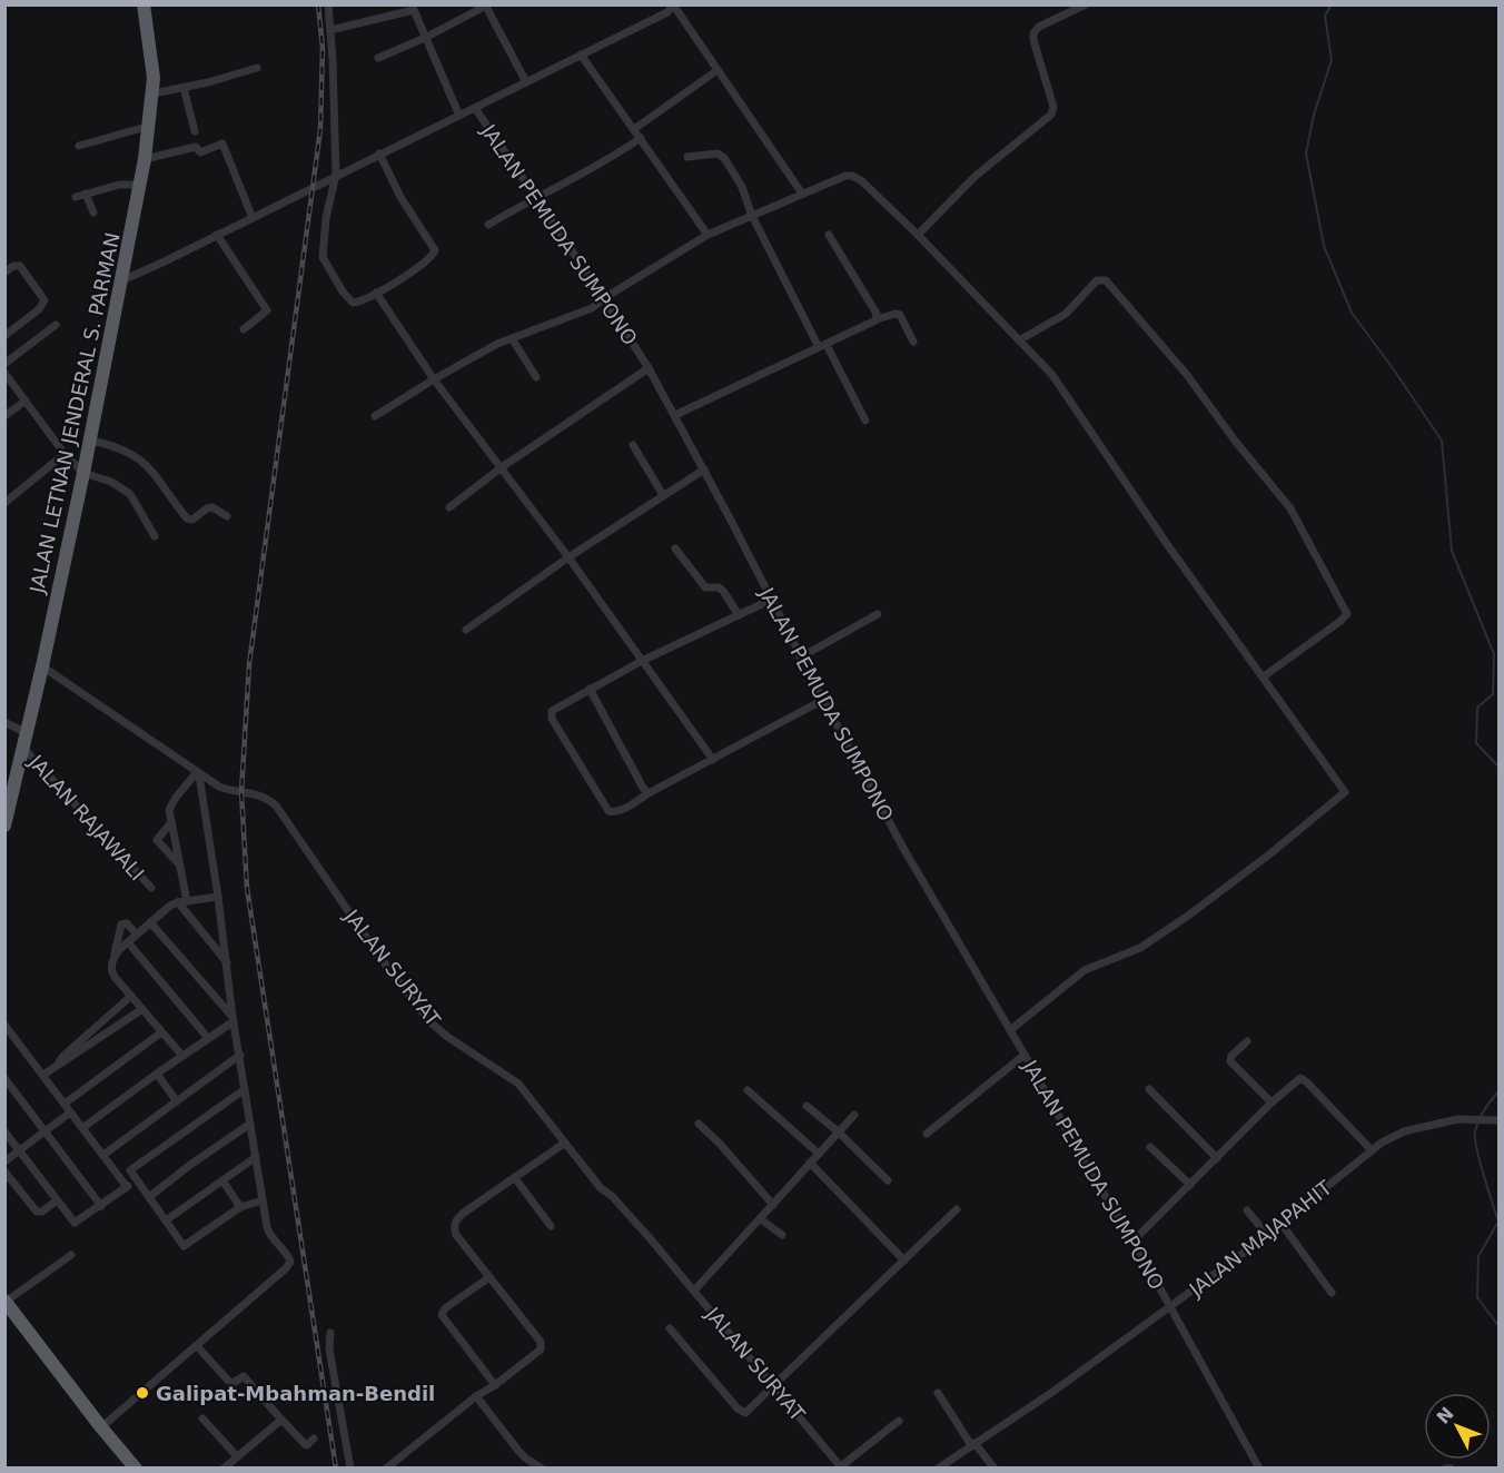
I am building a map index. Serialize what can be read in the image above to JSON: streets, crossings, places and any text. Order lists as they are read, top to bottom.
{
  "streets": {
    "highway": ["JALAN LETNAN JENDERAL S. PARMAN"],
    "street": [
      "JALAN PEMUDA SUMPONO",
      "JALAN RAJAWALI",
      "JALAN SURYAT",
      "JALAN MAJAPAHIT"
    ]
  },
  "crossings": [
    ["JALAN PEMUDA SUMPONO", "JALAN MAJAPAHIT"],
    ["JALAN LETNAN JENDERAL S. PARMAN", "JALAN RAJAWALI"],
    ["JALAN LETNAN JENDERAL S. PARMAN", "JALAN SURYAT"]
  ],
  "places": ["Galipat-Mbahman-Bendil"],
  "north": "top left"
}
